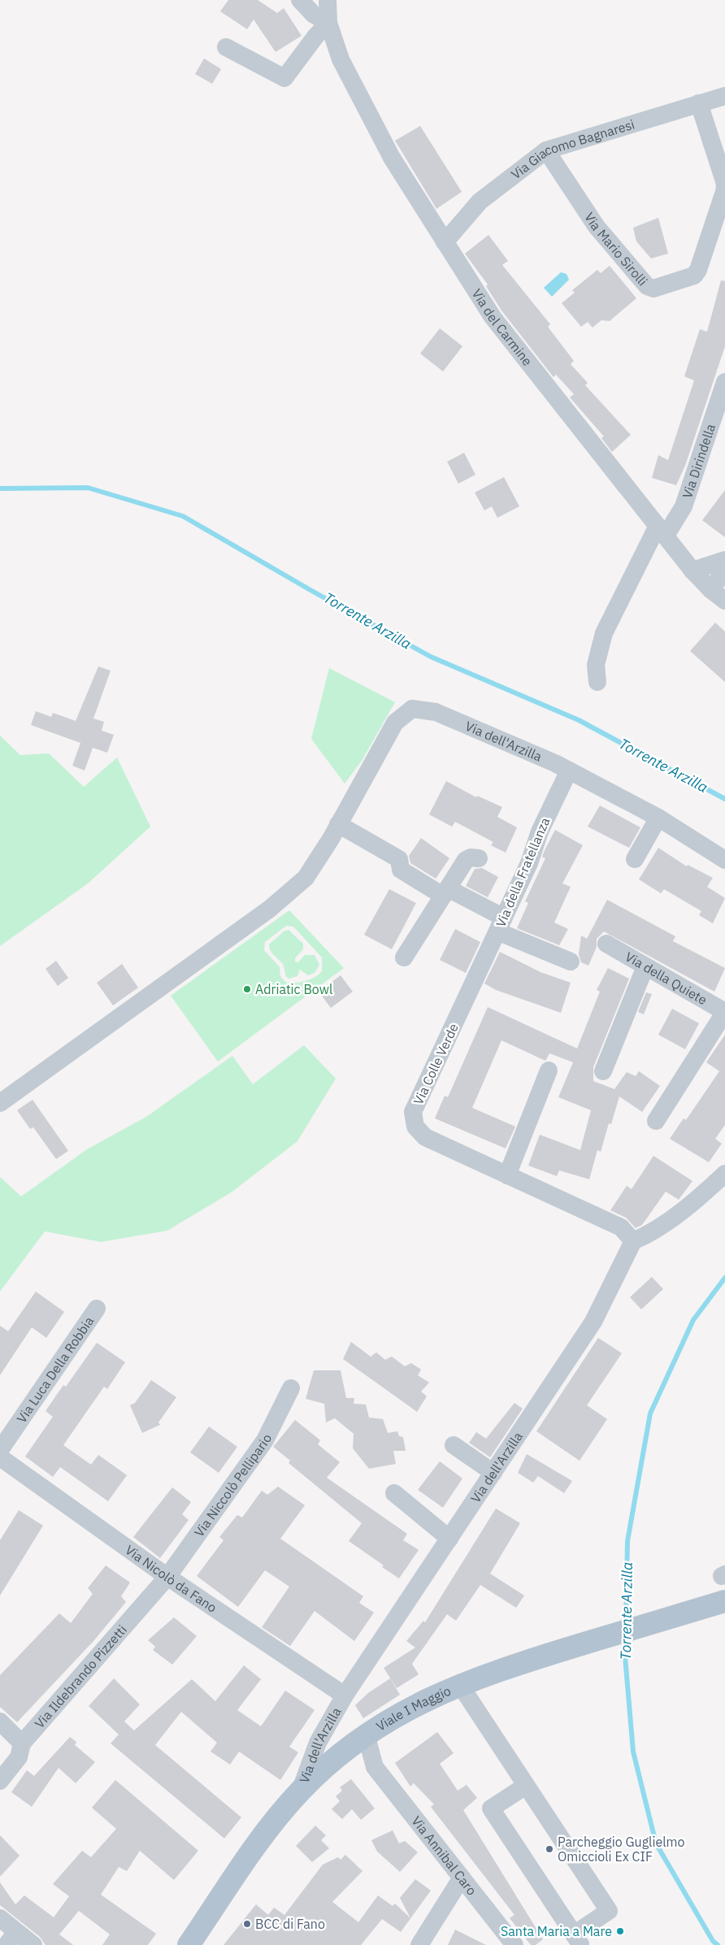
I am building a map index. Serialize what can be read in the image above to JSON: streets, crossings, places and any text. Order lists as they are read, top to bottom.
{
  "streets": {
    "main road": ["Viale I Maggio"],
    "street": [
      "Via Giacomo Bagnaresi",
      "Via Mario Sirolli",
      "Via del Carmine",
      "Via Dirindella",
      "Via dell'Arzilla",
      "Via della Fratellanza",
      "Via della Quiete",
      "Via Colle Verde",
      "Via Luca Della Robbia",
      "Via Niccolò Pellipario",
      "Via Nicolò da Fano",
      "Via Ildebrando Pizzetti",
      "Via Annibal Caro"
    ]
  },
  "crossings": [
    ["Via Giacomo Bagnaresi", "Via Mario Sirolli"],
    ["Via Giacomo Bagnaresi", "Via del Carmine"],
    ["Via del Carmine", "Via Dirindella"],
    ["Via dell'Arzilla", "Via della Fratellanza"],
    ["Via dell'Arzilla", "Via Colle Verde"],
    ["Via dell'Arzilla", "Via Nicolò da Fano"],
    ["Via dell'Arzilla", "Viale I Maggio"],
    ["Via della Fratellanza", "Via Colle Verde"],
    ["Via Niccolò Pellipario", "Via Nicolò da Fano"],
    ["Via Niccolò Pellipario", "Via Ildebrando Pizzetti"],
    ["Via Nicolò da Fano", "Via Ildebrando Pizzetti"],
    ["Viale I Maggio", "Via Annibal Caro"]
  ],
  "water": ["Torrente Arzilla"],
  "places": [
    "Adriatic Bowl",
    "Parcheggio Guglielmo Omiccioli Ex CIF",
    "BCC di Fano",
    "Santa Maria a Mare"
  ]
}
